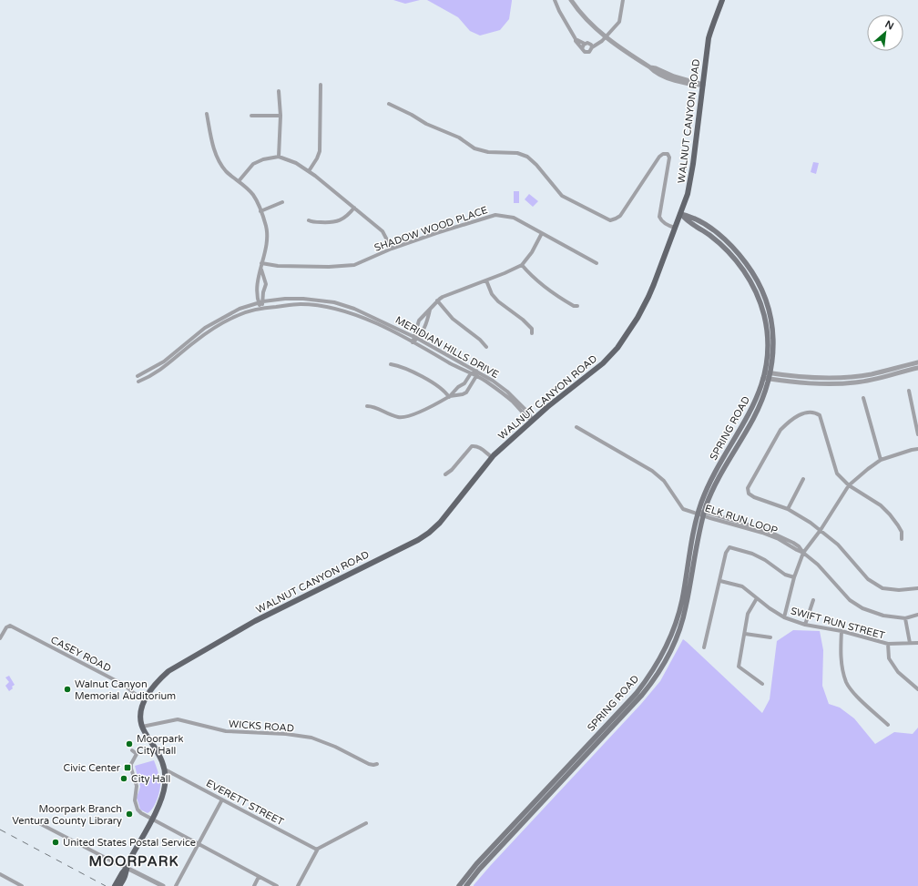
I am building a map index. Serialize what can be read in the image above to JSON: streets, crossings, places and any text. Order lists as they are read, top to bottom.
{
  "streets": {
    "main road": ["WALNUT CANYON ROAD", "SPRING ROAD"],
    "street": [
      "SHADOW WOOD PLACE",
      "MERIDIAN HILLS DRIVE",
      "ELK RUN LOOP",
      "SWIFT RUN STREET",
      "CASEY ROAD",
      "WICKS ROAD",
      "EVERETT STREET"
    ]
  },
  "crossings": [
    ["WALNUT CANYON ROAD", "MERIDIAN HILLS DRIVE"],
    ["WALNUT CANYON ROAD", "SPRING ROAD"],
    ["WALNUT CANYON ROAD", "CASEY ROAD"],
    ["WALNUT CANYON ROAD", "WICKS ROAD"],
    ["SPRING ROAD", "ELK RUN LOOP"]
  ],
  "districts": ["MOORPARK"],
  "places": {
    "other": [
      "Walnut Canyon Memorial Auditorium",
      "Moorpark City Hall",
      "City Hall",
      "Moorpark Branch Ventura County Library",
      "United States Postal Service"
    ],
    "transit": ["Civic Center"]
  },
  "north": "top right"
}
